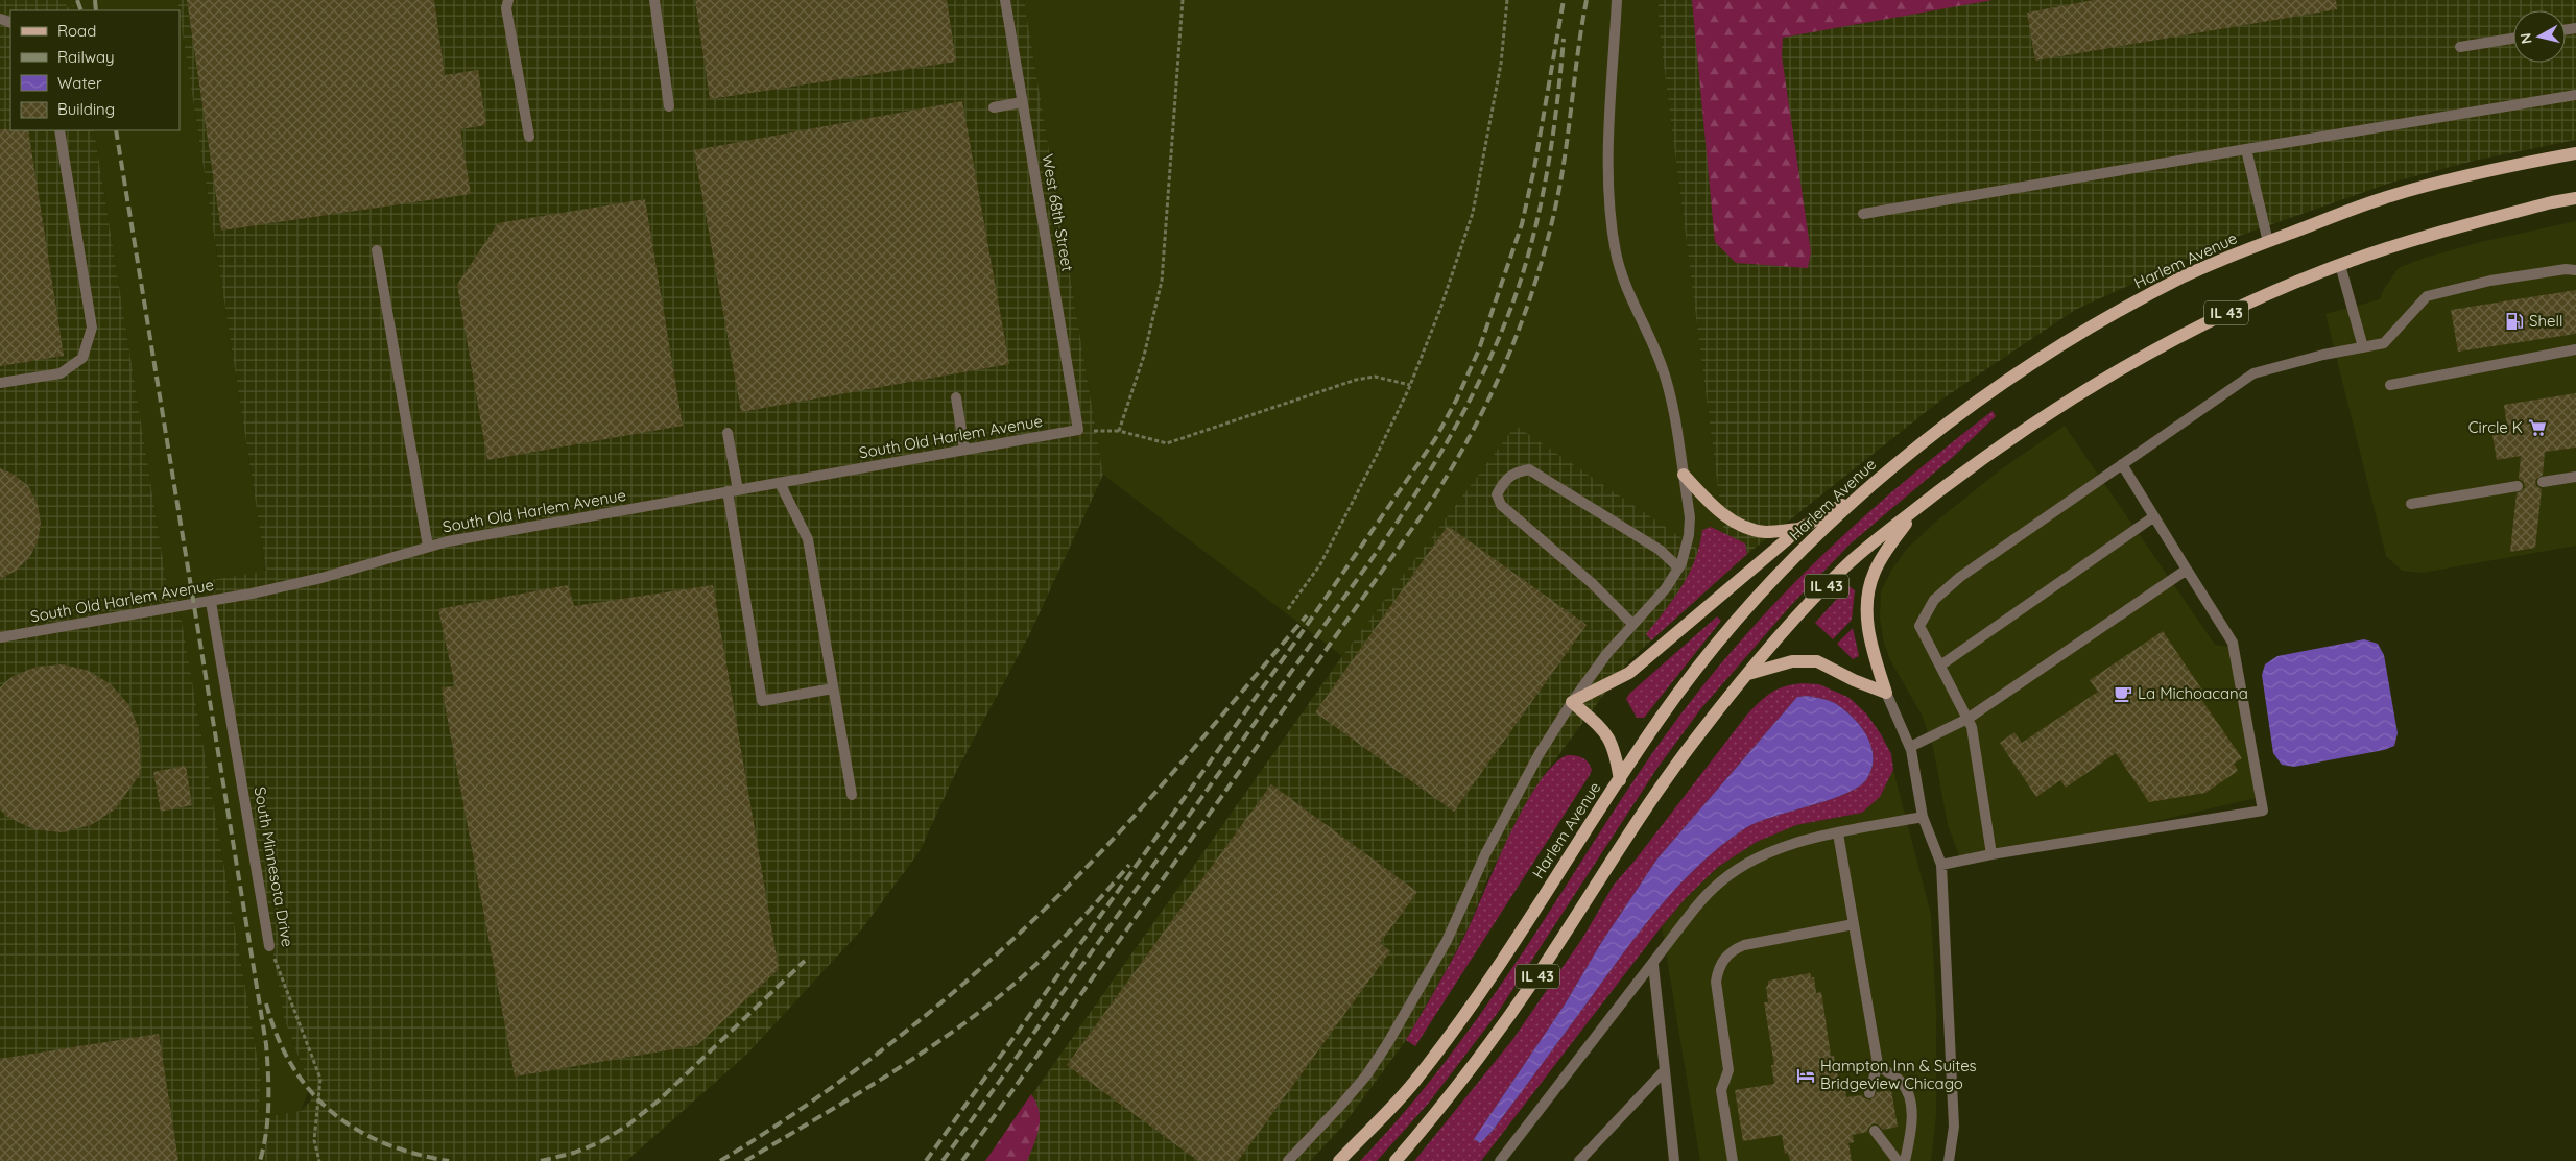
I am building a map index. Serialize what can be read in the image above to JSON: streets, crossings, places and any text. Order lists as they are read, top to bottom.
{
  "streets": {
    "main road": ["Harlem Avenue", "IL 43"],
    "street": ["West 68th Street", "South Old Harlem Avenue", "South Minnesota Drive"]
  },
  "crossings": [
    ["West 68th Street", "South Old Harlem Avenue"],
    ["South Old Harlem Avenue", "South Minnesota Drive"]
  ],
  "places": {
    "fuel station": ["Shell"],
    "supermarket": ["Circle K"],
    "cafe": ["La Michoacana"],
    "hotel": ["Hampton Inn & Suites Bridgeview Chicago"]
  },
  "legend": [
    "Road",
    "Railway",
    "Water",
    "Building"
  ],
  "north": "left"
}
